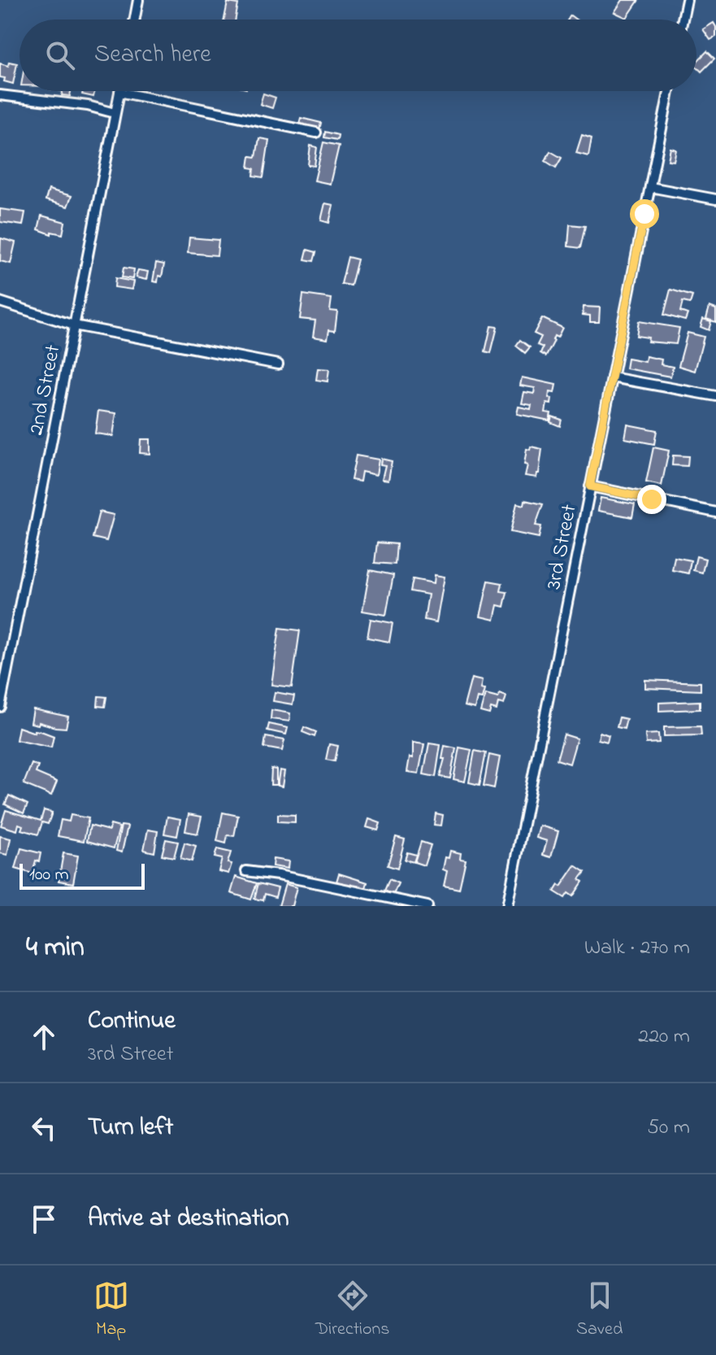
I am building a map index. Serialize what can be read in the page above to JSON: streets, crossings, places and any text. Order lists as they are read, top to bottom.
{
  "streets": {
    "street": ["2nd Street", "3rd Street"]
  },
  "scale_bar": "100 m",
  "page": {
    "search": "Search here",
    "scale": "100 m",
    "heading": ["4 min", "Walk · 270 m"],
    "list": [
      ["Continue", "3rd Street", "220 m"],
      ["Turn left", "50 m"],
      "Arrive at destination"
    ],
    "nav": ["Map", "Directions", "Saved"]
  }
}
